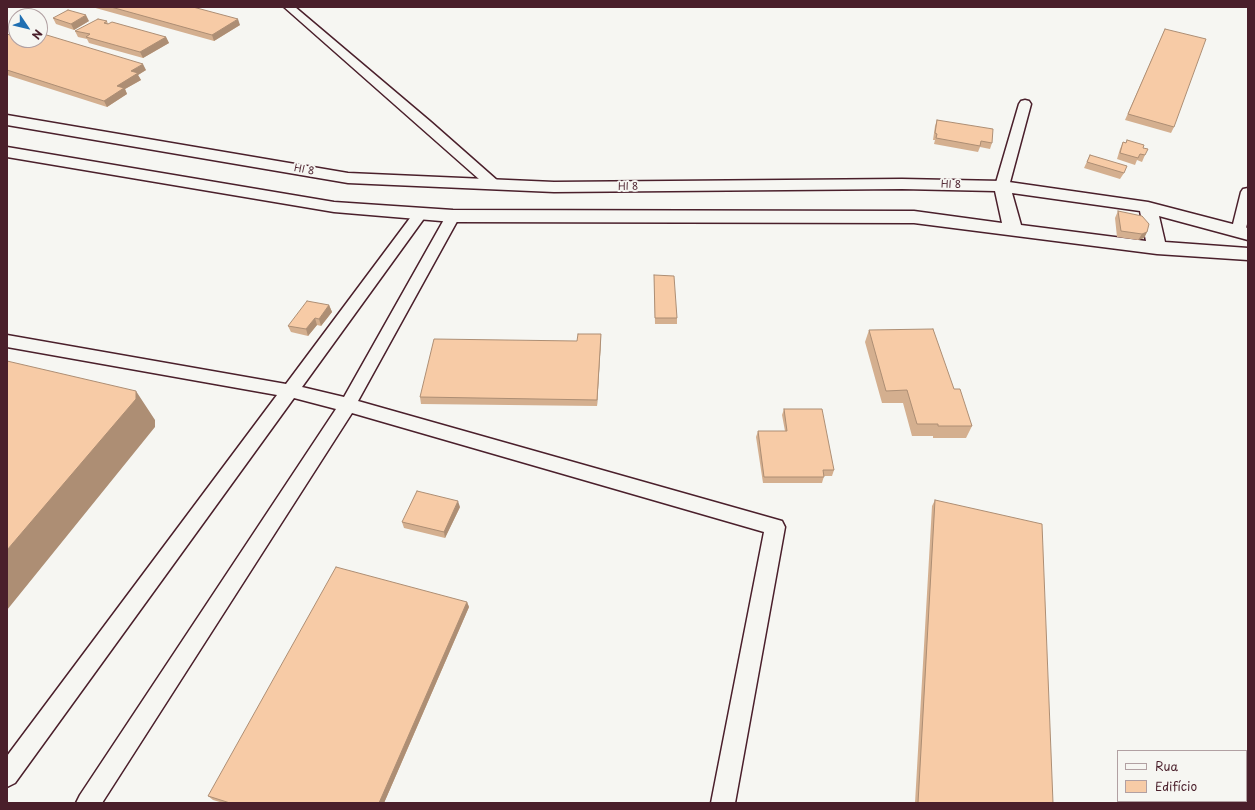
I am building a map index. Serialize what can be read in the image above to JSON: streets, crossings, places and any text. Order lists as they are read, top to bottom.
{
  "streets": {
    "street": ["HI 8"]
  },
  "legend": ["Rua", "Edifício"],
  "north": "bottom right"
}
